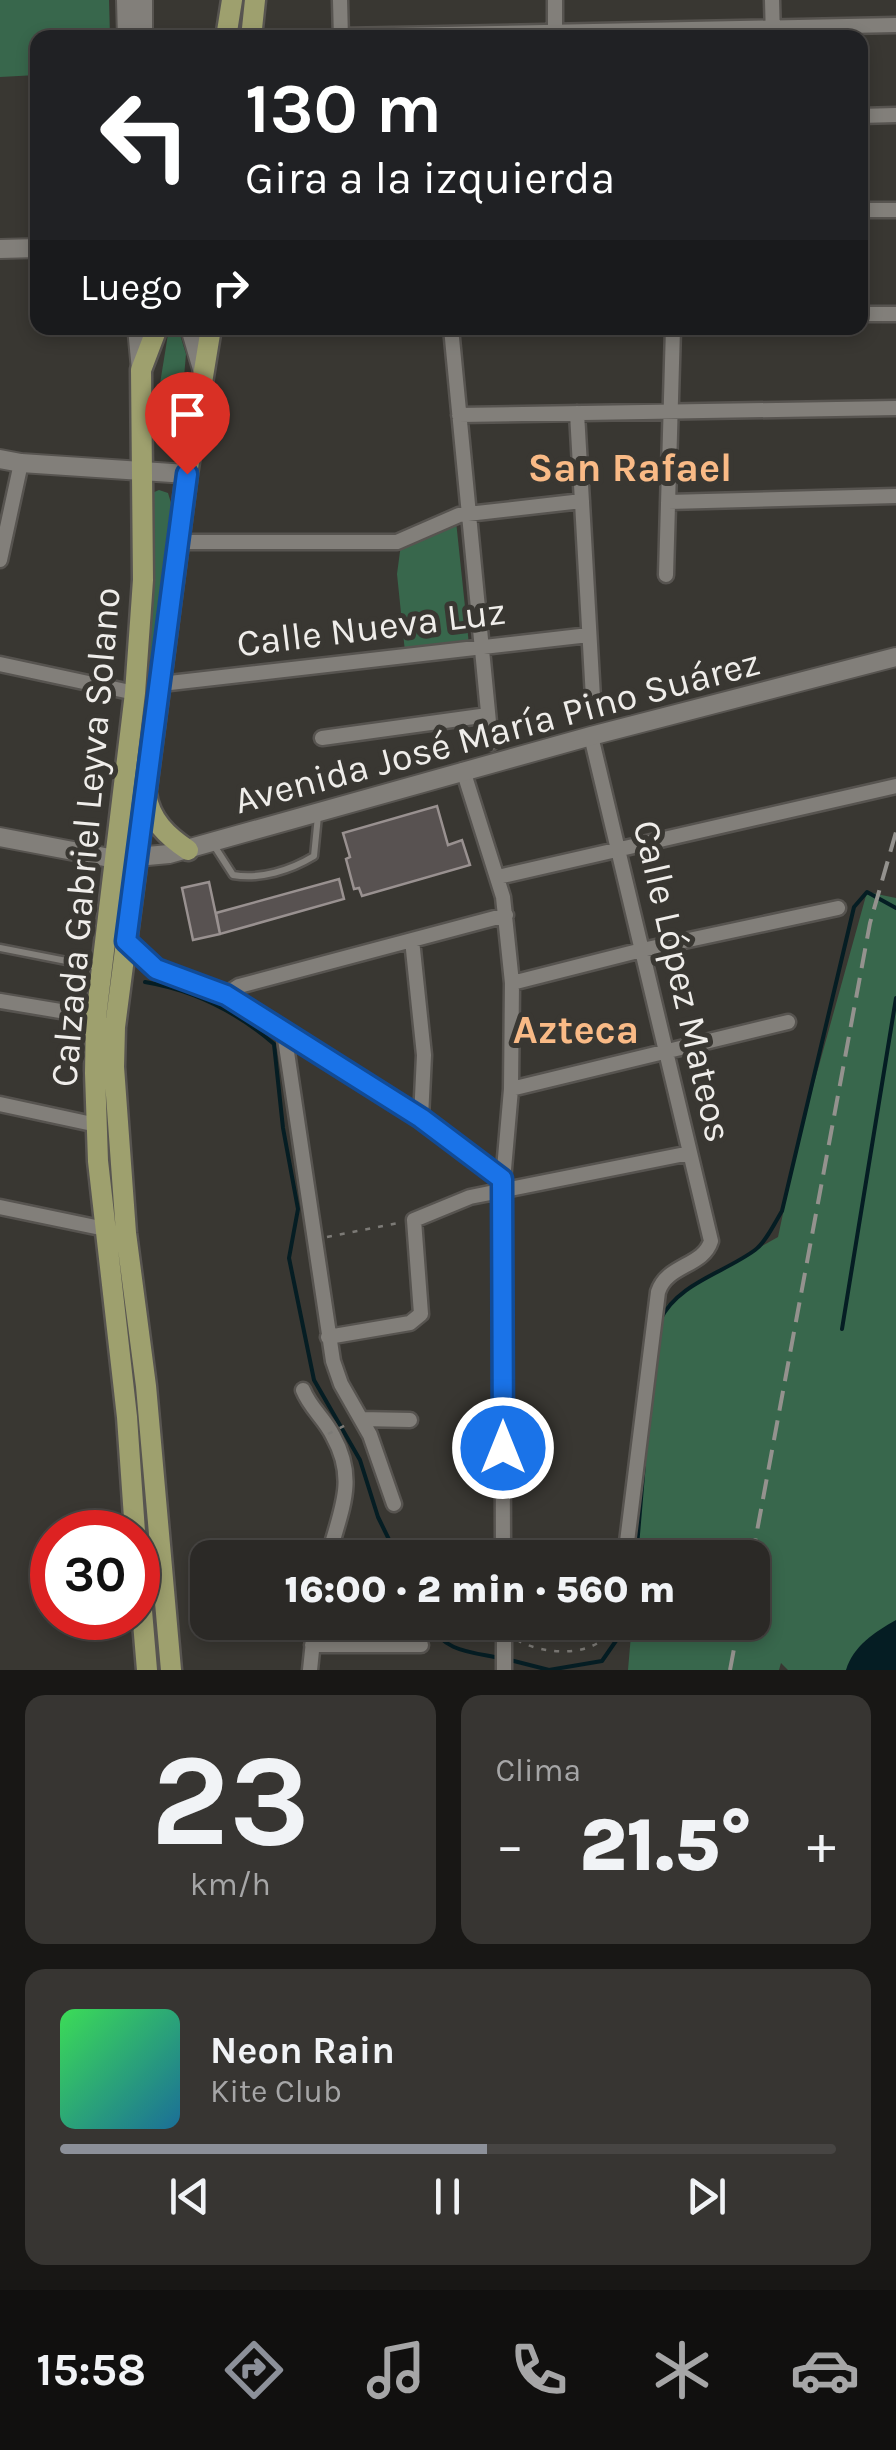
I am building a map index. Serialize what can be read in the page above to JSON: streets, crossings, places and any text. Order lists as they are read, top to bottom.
{
  "streets": {
    "main road": ["Calzada Gabriel Leyva Solano"],
    "street": ["Calle Nueva Luz", "Avenida José María Pino Suárez", "Calle López Mateos"]
  },
  "crossings": [
    ["Calle Nueva Luz", "Calzada Gabriel Leyva Solano"],
    ["Avenida José María Pino Suárez", "Calzada Gabriel Leyva Solano"],
    ["Avenida José María Pino Suárez", "Calle López Mateos"]
  ],
  "districts": ["San Rafael", "Azteca"],
  "page": {
    "turn": ["130 m", "Gira a la izquierda"],
    "then": "Luego",
    "limit": "30",
    "trip": "16:00 · 2 min · 560 m",
    "tile": [
      ["23", "km/h"],
      "Clima"
    ],
    "heat": ["−", "21.5°", "+"],
    "song": ["Neon Rain", "Kite Club"],
    "tabs": "15:58"
  }
}
